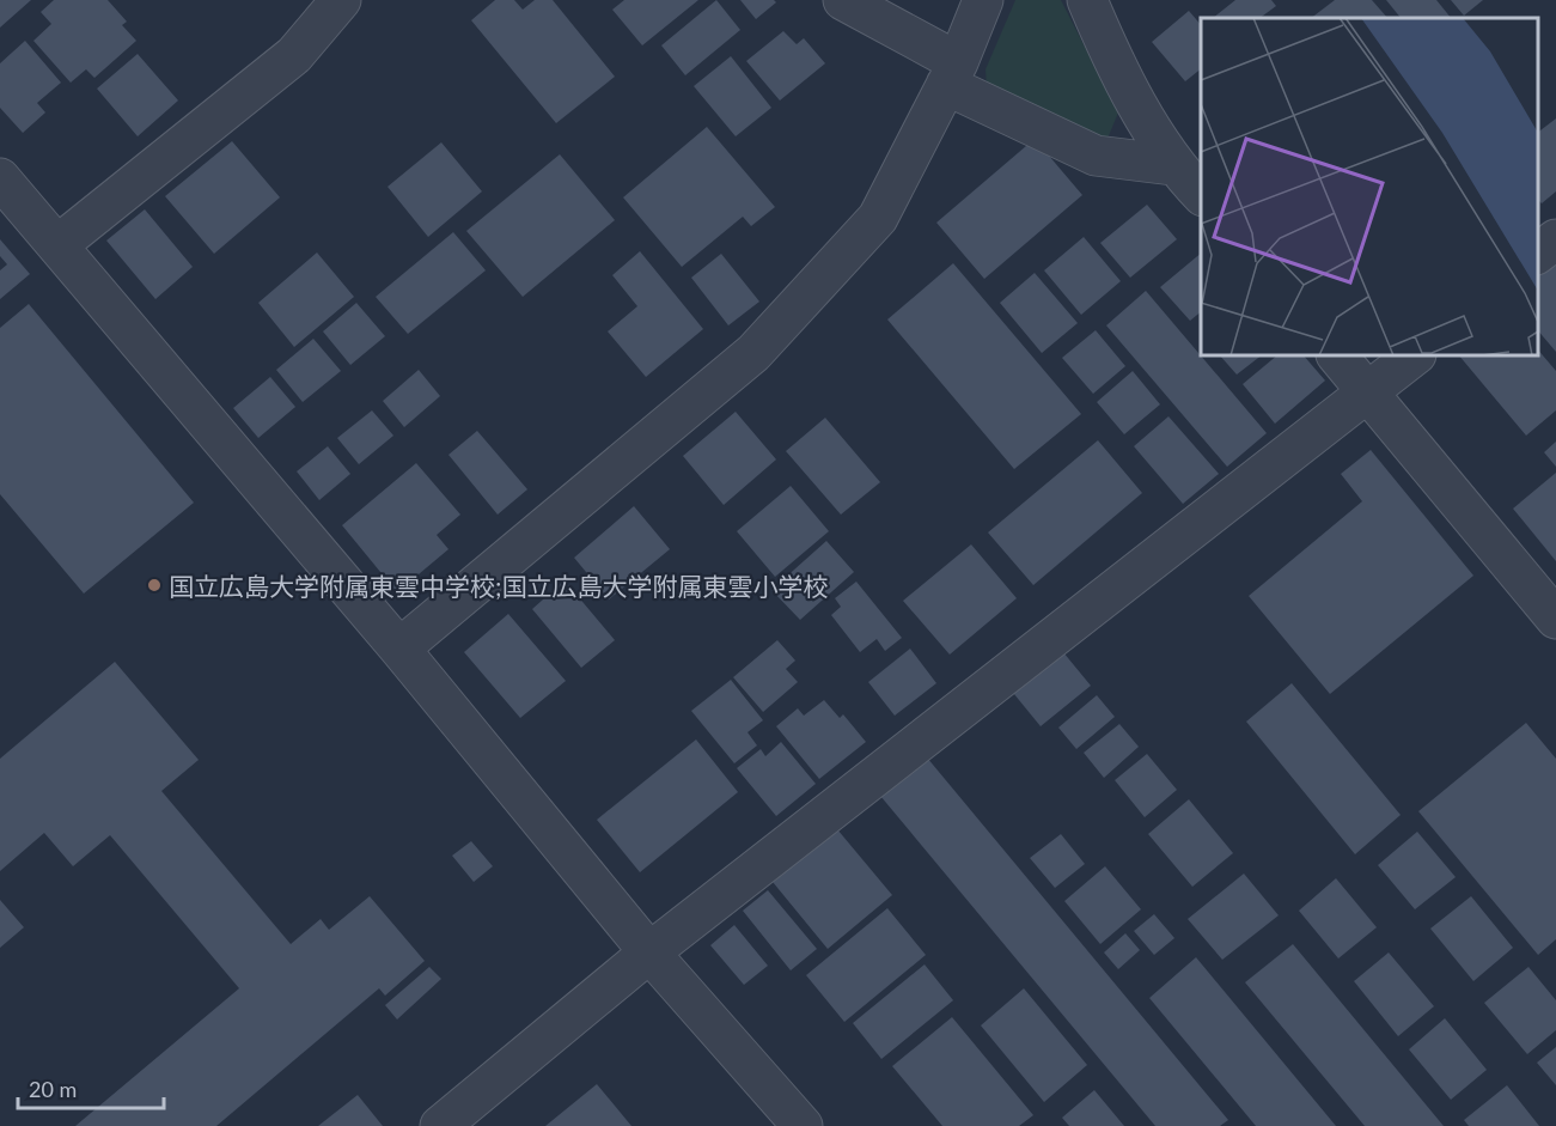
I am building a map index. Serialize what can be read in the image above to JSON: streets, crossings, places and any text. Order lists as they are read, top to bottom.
{
  "places": ["国立広島大学附属東雲中学校;国立広島大学附属東雲小学校"],
  "scale_bar": "20 m"
}
